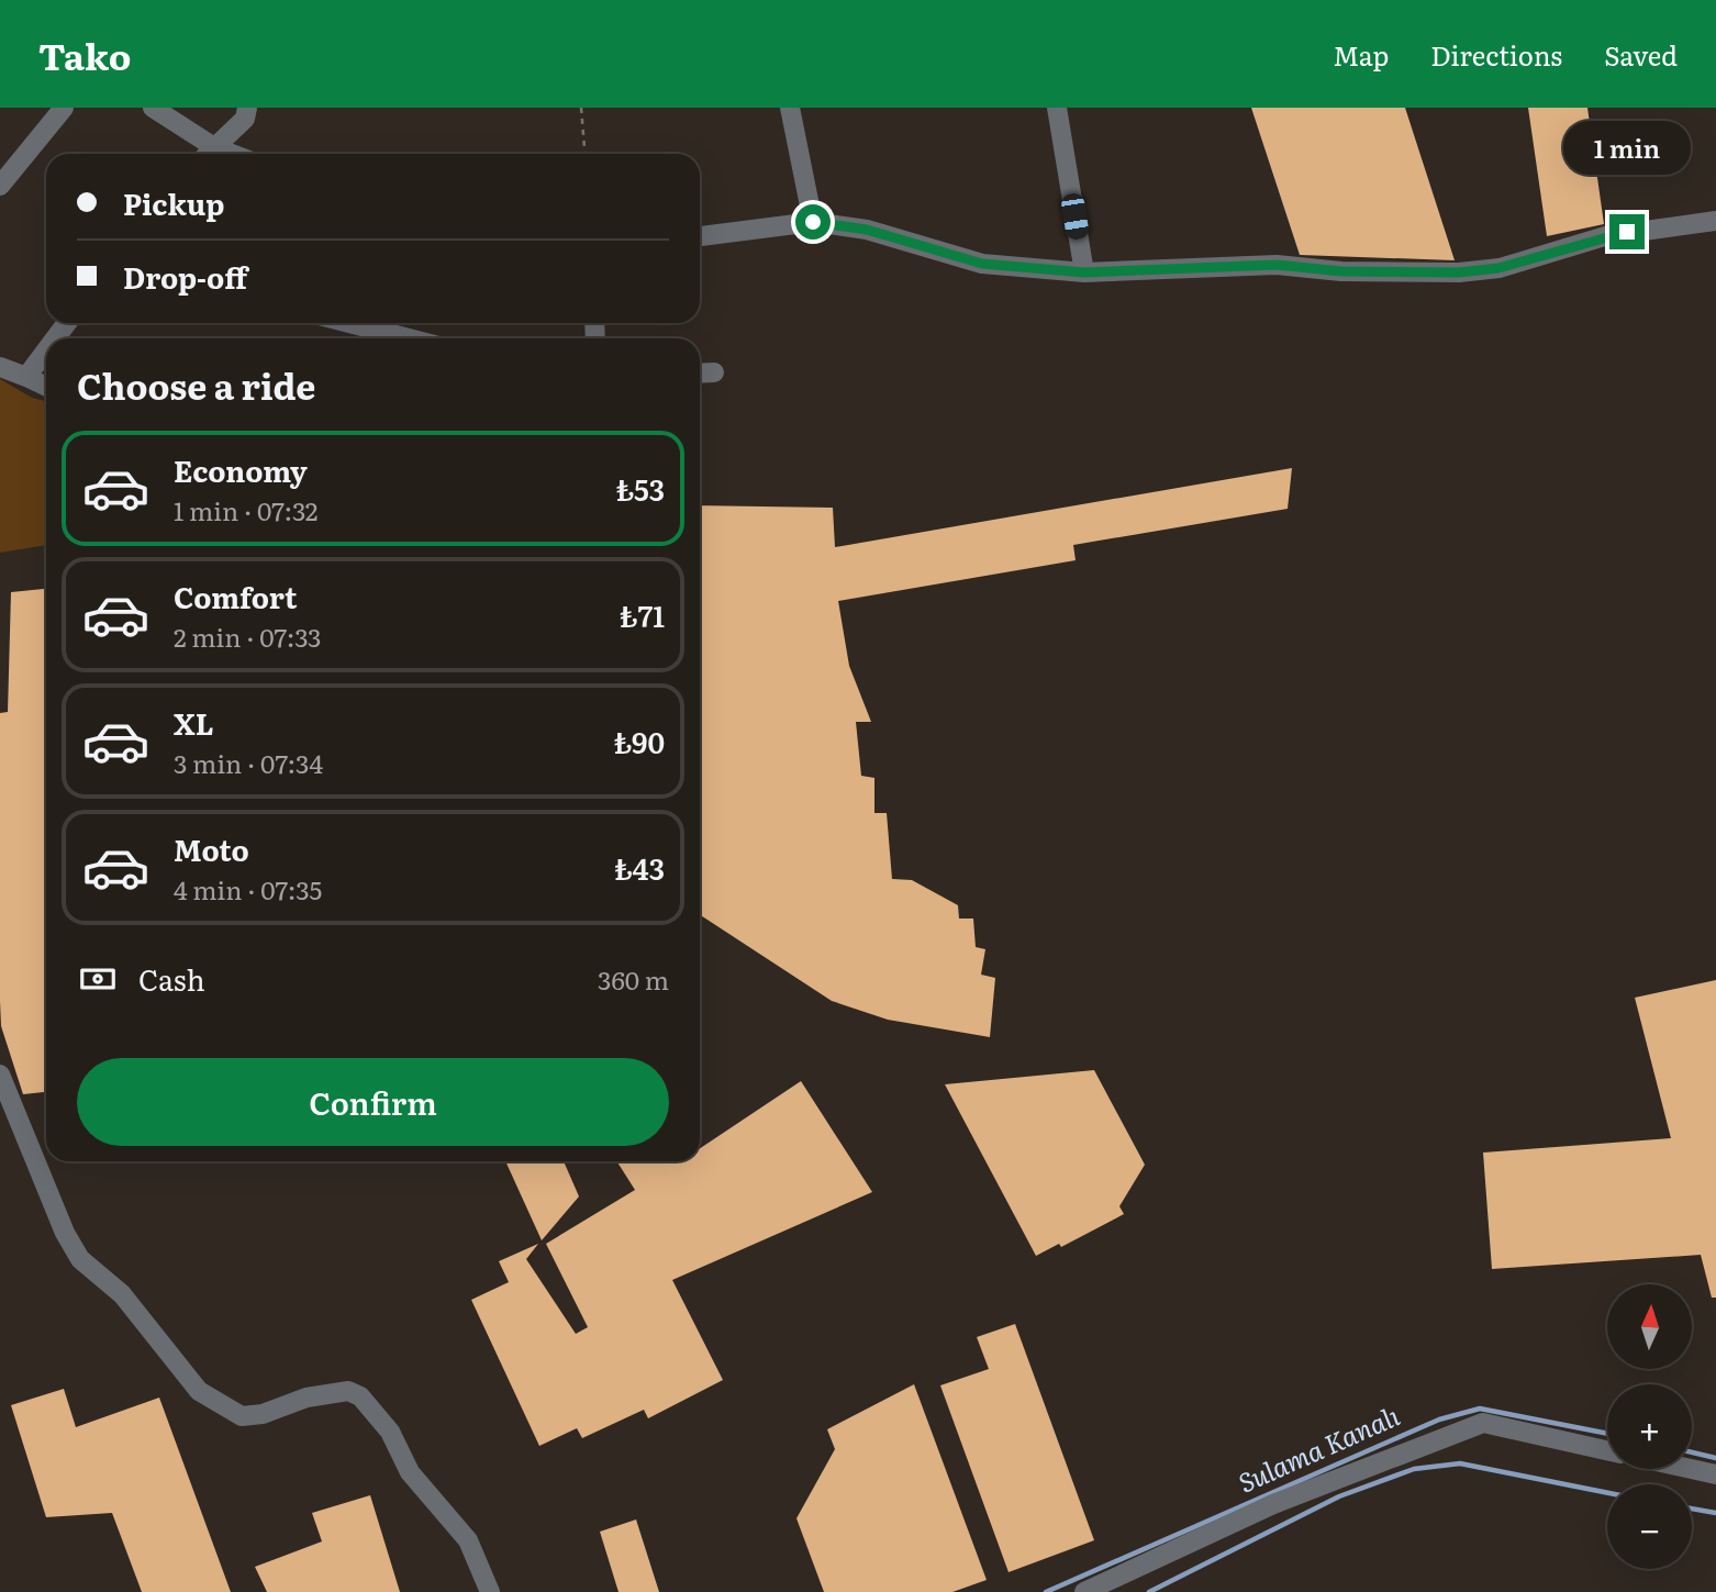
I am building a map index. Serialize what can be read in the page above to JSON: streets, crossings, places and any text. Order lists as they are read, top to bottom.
{
  "water": ["Sulama Kanalı"],
  "north": "top",
  "page": {
    "header": "Tako",
    "nav": ["Map", "Directions", "Saved"],
    "bubble": "1 min",
    "banner": ["Pickup", "Drop-off"],
    "heading": "Choose a ride",
    "list": [
      {
        "name": "Economy",
        "note": "1 min · 07:32",
        "value": "₺53"
      },
      {
        "name": "Comfort",
        "note": "2 min · 07:33",
        "value": "₺71"
      },
      {
        "name": "XL",
        "note": "3 min · 07:34",
        "value": "₺90"
      },
      {
        "name": "Moto",
        "note": "4 min · 07:35",
        "value": "₺43"
      }
    ],
    "pay": ["Cash", "360 m"],
    "buttons": "Confirm",
    "map_buttons": ["+", "−"]
  }
}
